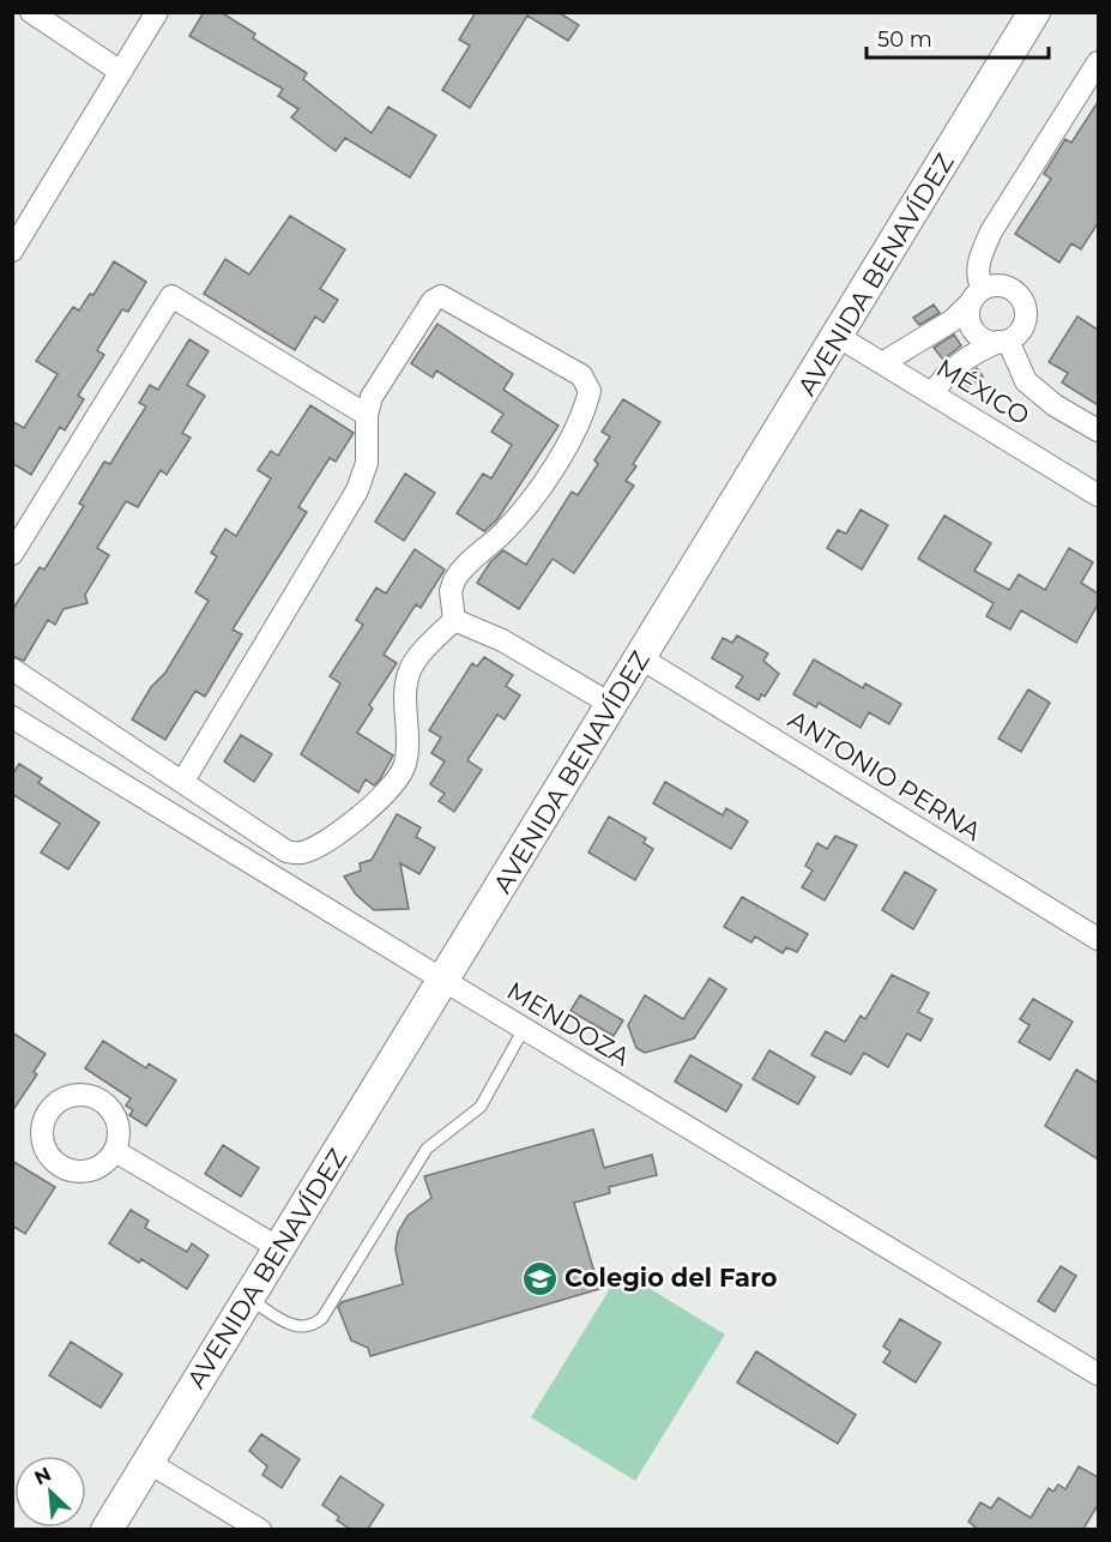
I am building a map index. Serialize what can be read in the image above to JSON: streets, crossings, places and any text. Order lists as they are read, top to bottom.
{
  "streets": {
    "main road": ["AVENIDA BENAVÍDEZ"],
    "street": ["MÉXICO", "ANTONIO PERNA", "MENDOZA"]
  },
  "crossings": [
    ["AVENIDA BENAVÍDEZ", "MÉXICO"],
    ["AVENIDA BENAVÍDEZ", "ANTONIO PERNA"],
    ["AVENIDA BENAVÍDEZ", "MENDOZA"]
  ],
  "places": {
    "school or university": ["Colegio del Faro"]
  },
  "scale_bar": "50 m",
  "north": "top left"
}
